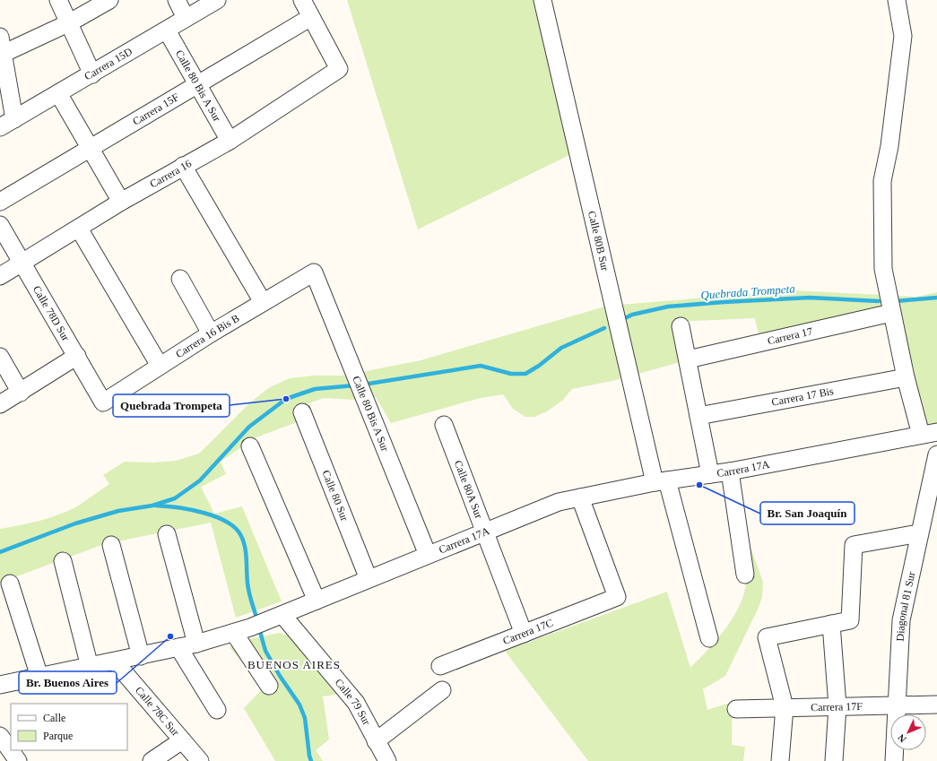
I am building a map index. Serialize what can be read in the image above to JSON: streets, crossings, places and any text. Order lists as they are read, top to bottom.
{
  "streets": {
    "street": [
      "Carrera 15D",
      "Calle 80 Bis A Sur",
      "Carrera 15F",
      "Carrera 16",
      "Calle 80B Sur",
      "Calle 78D Sur",
      "Carrera 16 Bis B",
      "Carrera 17",
      "Carrera 17 Bis",
      "Carrera 17A",
      "Calle 80A Sur",
      "Calle 80 Sur",
      "Diagonal 81 Sur",
      "Carrera 17C",
      "Calle 79 Sur",
      "Carrera 17F",
      "Calle 78C Sur"
    ]
  },
  "crossings": [
    ["Carrera 15D", "Calle 80 Bis A Sur"],
    ["Calle 80 Bis A Sur", "Carrera 15F"],
    ["Calle 80 Bis A Sur", "Carrera 16"],
    ["Calle 80 Bis A Sur", "Carrera 16 Bis B"],
    ["Calle 80 Bis A Sur", "Carrera 17A"],
    ["Carrera 15F", "Carrera 16"],
    ["Carrera 16", "Calle 78D Sur"],
    ["Calle 80B Sur", "Carrera 17A"],
    ["Calle 78D Sur", "Carrera 16 Bis B"],
    ["Carrera 17A", "Calle 80A Sur"],
    ["Carrera 17A", "Calle 80 Sur"],
    ["Carrera 17A", "Carrera 17C"],
    ["Carrera 17A", "Calle 79 Sur"],
    ["Carrera 17A", "Calle 78C Sur"],
    ["Calle 80A Sur", "Carrera 17C"],
    ["Diagonal 81 Sur", "Carrera 17F"]
  ],
  "districts": ["BUENOS AIRES"],
  "water": ["Quebrada Trompeta"],
  "places": ["Quebrada Trompeta", "Br. San Joaquín", "Br. Buenos Aires"],
  "legend": ["Calle", "Parque"],
  "north": "bottom left"
}
